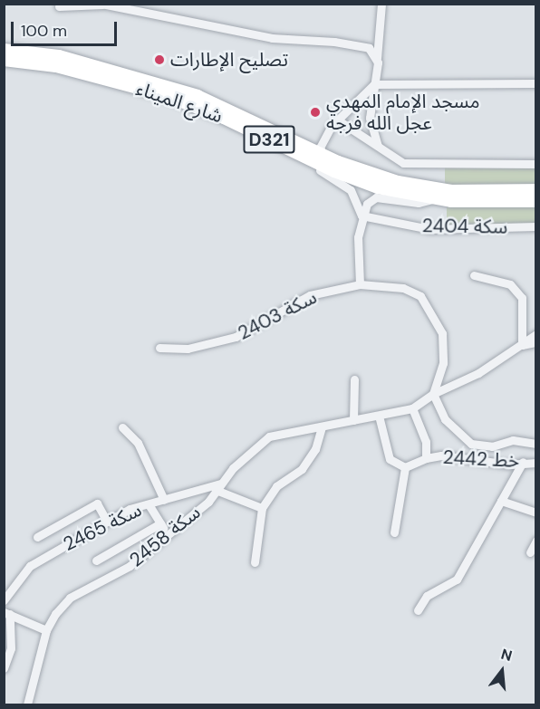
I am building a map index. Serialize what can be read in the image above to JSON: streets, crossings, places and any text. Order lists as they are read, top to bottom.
{
  "streets": {
    "main road": ["شارع الميناء", "D321"],
    "street": [
      "سكة 2404",
      "سكة 2403",
      "2442 خط",
      "سكة 2465",
      "سكة 2458"
    ]
  },
  "crossings": [
    ["سكة 2403", "سكة 2458"],
    ["سكة 2465", "سكة 2458"]
  ],
  "places": ["تصليح الإطارات", "مسجد الإمام المهدي عجل الله فرجه"],
  "scale_bar": "100 m",
  "north": "top"
}
